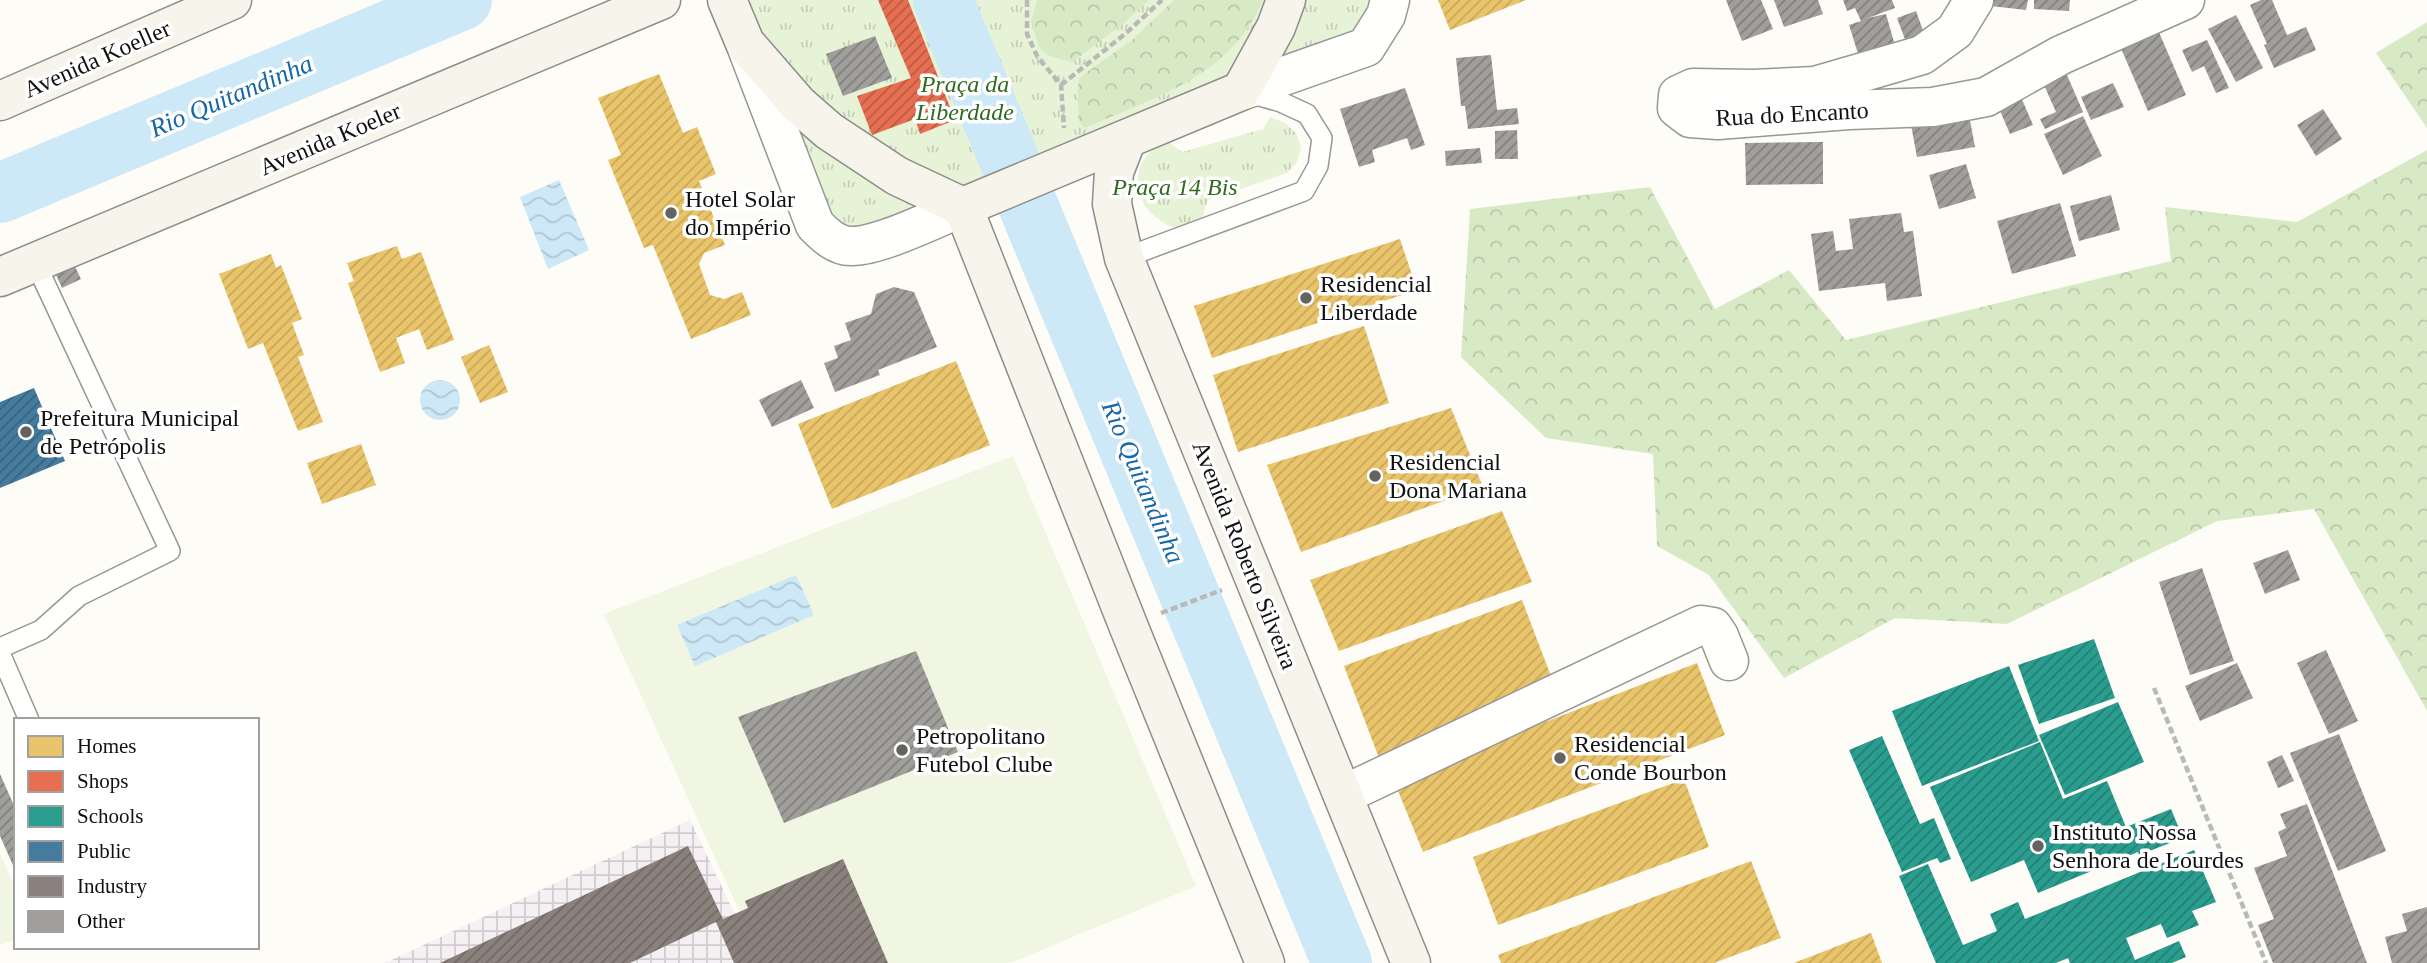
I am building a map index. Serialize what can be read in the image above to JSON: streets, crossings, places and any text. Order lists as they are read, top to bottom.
{
  "streets": {
    "main road": ["Avenida Koeller", "Avenida Koeler", "Avenida Roberto Silveira"],
    "street": ["Rua do Encanto"]
  },
  "water": ["Rio Quitandinha"],
  "parks": ["Praça da Liberdade", "Praça 14 Bis"],
  "places": [
    "Hotel Solar do Império",
    "Residencial Liberdade",
    "Prefeitura Municipal de Petrópolis",
    "Residencial Dona Mariana",
    "Petropolitano Futebol Clube",
    "Residencial Conde Bourbon",
    "Instituto Nossa Senhora de Lourdes"
  ],
  "legend": [
    "Homes",
    "Shops",
    "Schools",
    "Public",
    "Industry",
    "Other"
  ]
}
